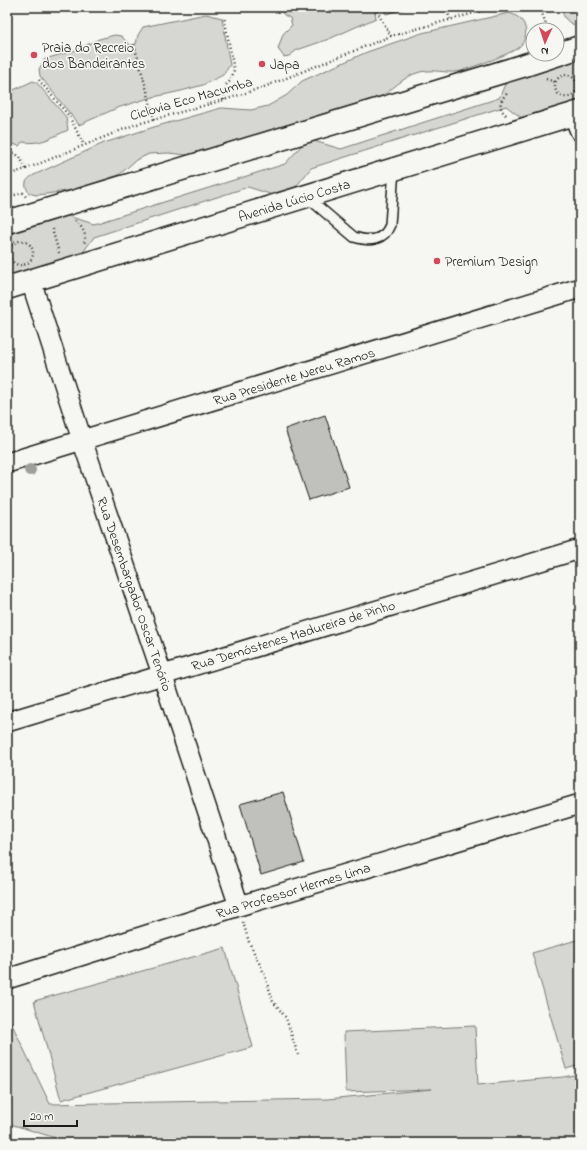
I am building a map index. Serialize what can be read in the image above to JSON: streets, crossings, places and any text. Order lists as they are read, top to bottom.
{
  "streets": {
    "main road": ["Avenida Lúcio Costa"],
    "street": [
      "Rua Presidente Nereu Ramos",
      "Rua Desembargador Oscar Tenório",
      "Rua Demóstenes Madureira de Pinho",
      "Rua Professor Hermes Lima"
    ],
    "path": ["Ciclovia Eco Macumba"]
  },
  "crossings": [
    ["Avenida Lúcio Costa", "Rua Desembargador Oscar Tenório"],
    ["Rua Presidente Nereu Ramos", "Rua Desembargador Oscar Tenório"],
    ["Rua Desembargador Oscar Tenório", "Rua Demóstenes Madureira de Pinho"],
    ["Rua Desembargador Oscar Tenório", "Rua Professor Hermes Lima"]
  ],
  "places": ["Praia do Recreio dos Bandeirantes", "Japa", "Premium Design"],
  "scale_bar": "20 m",
  "north": "bottom"
}
